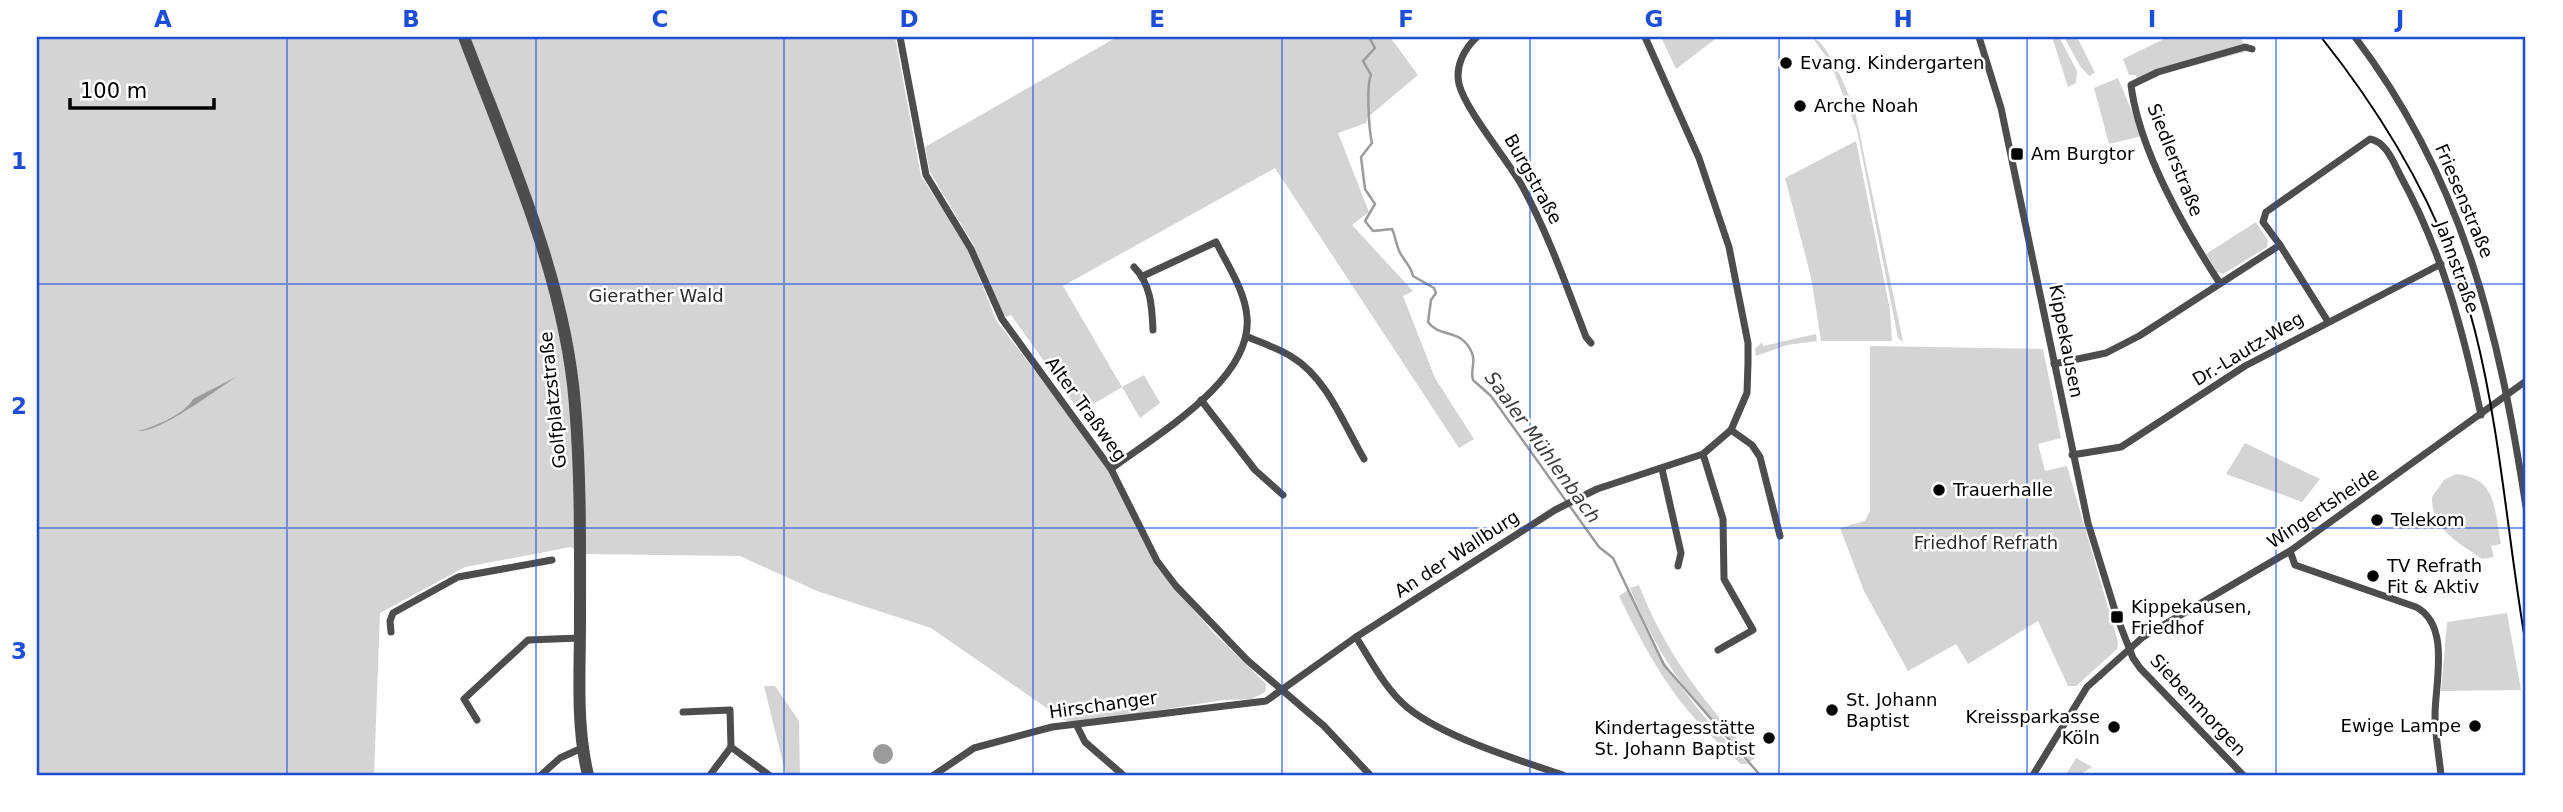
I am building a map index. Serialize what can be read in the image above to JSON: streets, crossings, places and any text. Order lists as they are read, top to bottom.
{
  "streets": {
    "street": [
      "Siedlerstraße",
      "Burgstraße",
      "Friesenstraße",
      "Jahnstraße",
      "Kippekausen",
      "Dr.-Lautz-Weg",
      "Golfplatzstraße",
      "Alter Traßweg",
      "Wingertsheide",
      "An der Wallburg",
      "Hirschanger",
      "Siebenmorgen"
    ]
  },
  "crossings": [
    ["Friesenstraße", "Wingertsheide"],
    ["Jahnstraße", "Dr.-Lautz-Weg"],
    ["Jahnstraße", "Wingertsheide"],
    ["Kippekausen", "Dr.-Lautz-Weg"],
    ["Kippekausen", "Wingertsheide"],
    ["Kippekausen", "Siebenmorgen"],
    ["Alter Traßweg", "An der Wallburg"],
    ["Alter Traßweg", "Hirschanger"],
    ["Wingertsheide", "Siebenmorgen"],
    ["An der Wallburg", "Hirschanger"]
  ],
  "water": ["Saaler Mühlenbach"],
  "parks": ["Gierather Wald", "Friedhof Refrath"],
  "places": {
    "other": [
      "Evang. Kindergarten",
      "Arche Noah",
      "Trauerhalle",
      "Telekom",
      "TV Refrath Fit & Aktiv",
      "St. Johann Baptist",
      "Ewige Lampe",
      "Kreissparkasse Köln",
      "Kindertagesstätte St. Johann Baptist"
    ],
    "transit": ["Am Burgtor", "Kippekausen, Friedhof"]
  },
  "scale_bar": "100 m",
  "grid": {
    "columns": [
      "A",
      "B",
      "C",
      "D",
      "E",
      "F",
      "G",
      "H",
      "I",
      "J"
    ],
    "rows": ["1", "2", "3"]
  }
}
